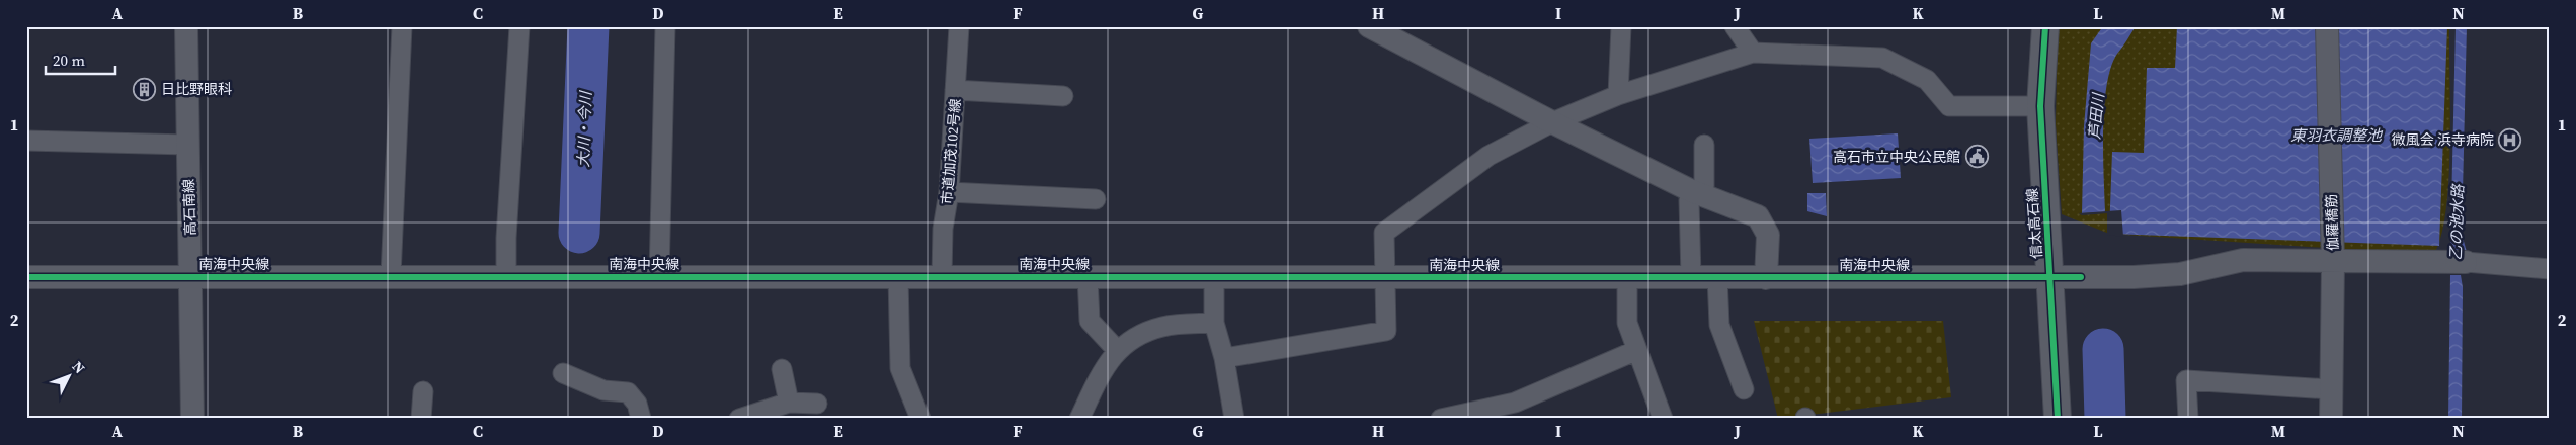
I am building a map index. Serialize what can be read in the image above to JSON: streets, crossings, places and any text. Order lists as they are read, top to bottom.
{
  "streets": {
    "main road": ["信太高石線"],
    "street": [
      "市道加茂102号線",
      "高石南線",
      "伽羅橋筋",
      "南海中央線"
    ]
  },
  "crossings": [
    ["市道加茂102号線", "南海中央線"],
    ["高石南線", "南海中央線"],
    ["伽羅橋筋", "南海中央線"],
    ["信太高石線", "南海中央線"]
  ],
  "water": [
    "芦田川",
    "大川・今川",
    "東羽衣調整池",
    "乙の池水路"
  ],
  "places": {
    "building": ["日比野眼科"],
    "hospital": ["微風会 浜寺病院"],
    "public building": ["高石市立中央公民館"]
  },
  "scale_bar": "20 m",
  "north": "top right",
  "grid": {
    "columns": [
      "A",
      "B",
      "C",
      "D",
      "E",
      "F",
      "G",
      "H",
      "I",
      "J",
      "K",
      "L",
      "M",
      "N"
    ],
    "rows": ["1", "2"]
  }
}
